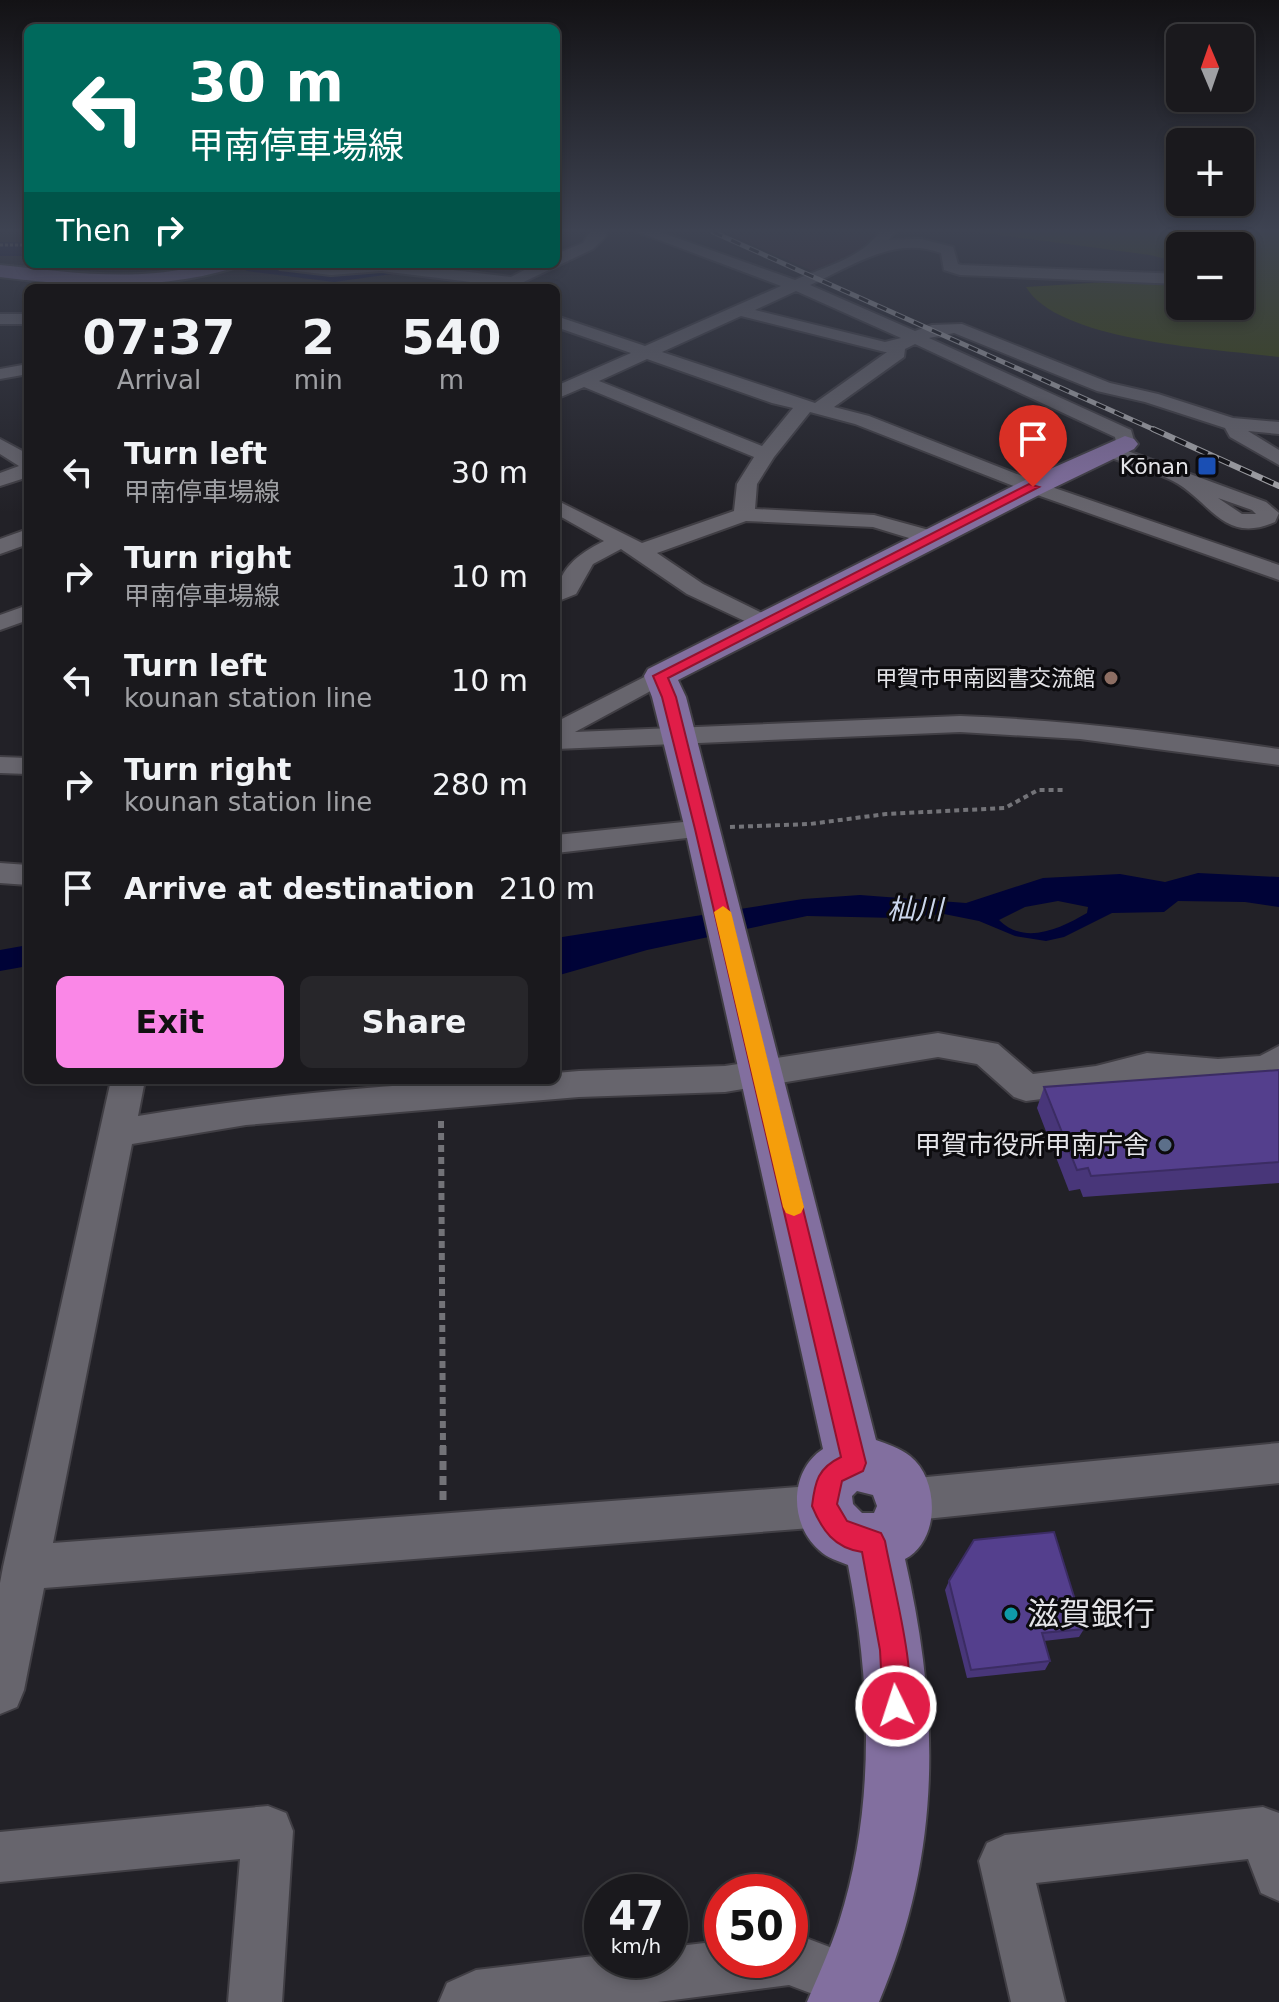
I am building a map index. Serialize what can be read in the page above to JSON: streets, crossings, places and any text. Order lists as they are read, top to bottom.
{
  "water": ["杣川"],
  "places": {
    "transit": ["Kōnan"],
    "other": ["甲賀市甲南図書交流館", "甲賀市役所甲南庁舎", "滋賀銀行"]
  },
  "north": "top",
  "page": {
    "map_buttons": ["+", "−"],
    "turn": ["30 m", "甲南停車場線"],
    "then": "Then",
    "eta": [
      "07:37",
      "Arrival",
      "2",
      "min",
      "540",
      "m"
    ],
    "list": [
      {
        "name": "Turn left",
        "note": "甲南停車場線",
        "value": "30 m"
      },
      {
        "name": "Turn right",
        "note": "甲南停車場線",
        "value": "10 m"
      },
      {
        "name": "Turn left",
        "note": "kounan station line",
        "value": "10 m"
      },
      {
        "name": "Turn right",
        "note": "kounan station line",
        "value": "280 m"
      },
      {
        "name": "Arrive at destination",
        "value": "210 m"
      }
    ],
    "buttons": ["Exit", "Share"],
    "speed": "47 km/h",
    "limit": "50"
  }
}
